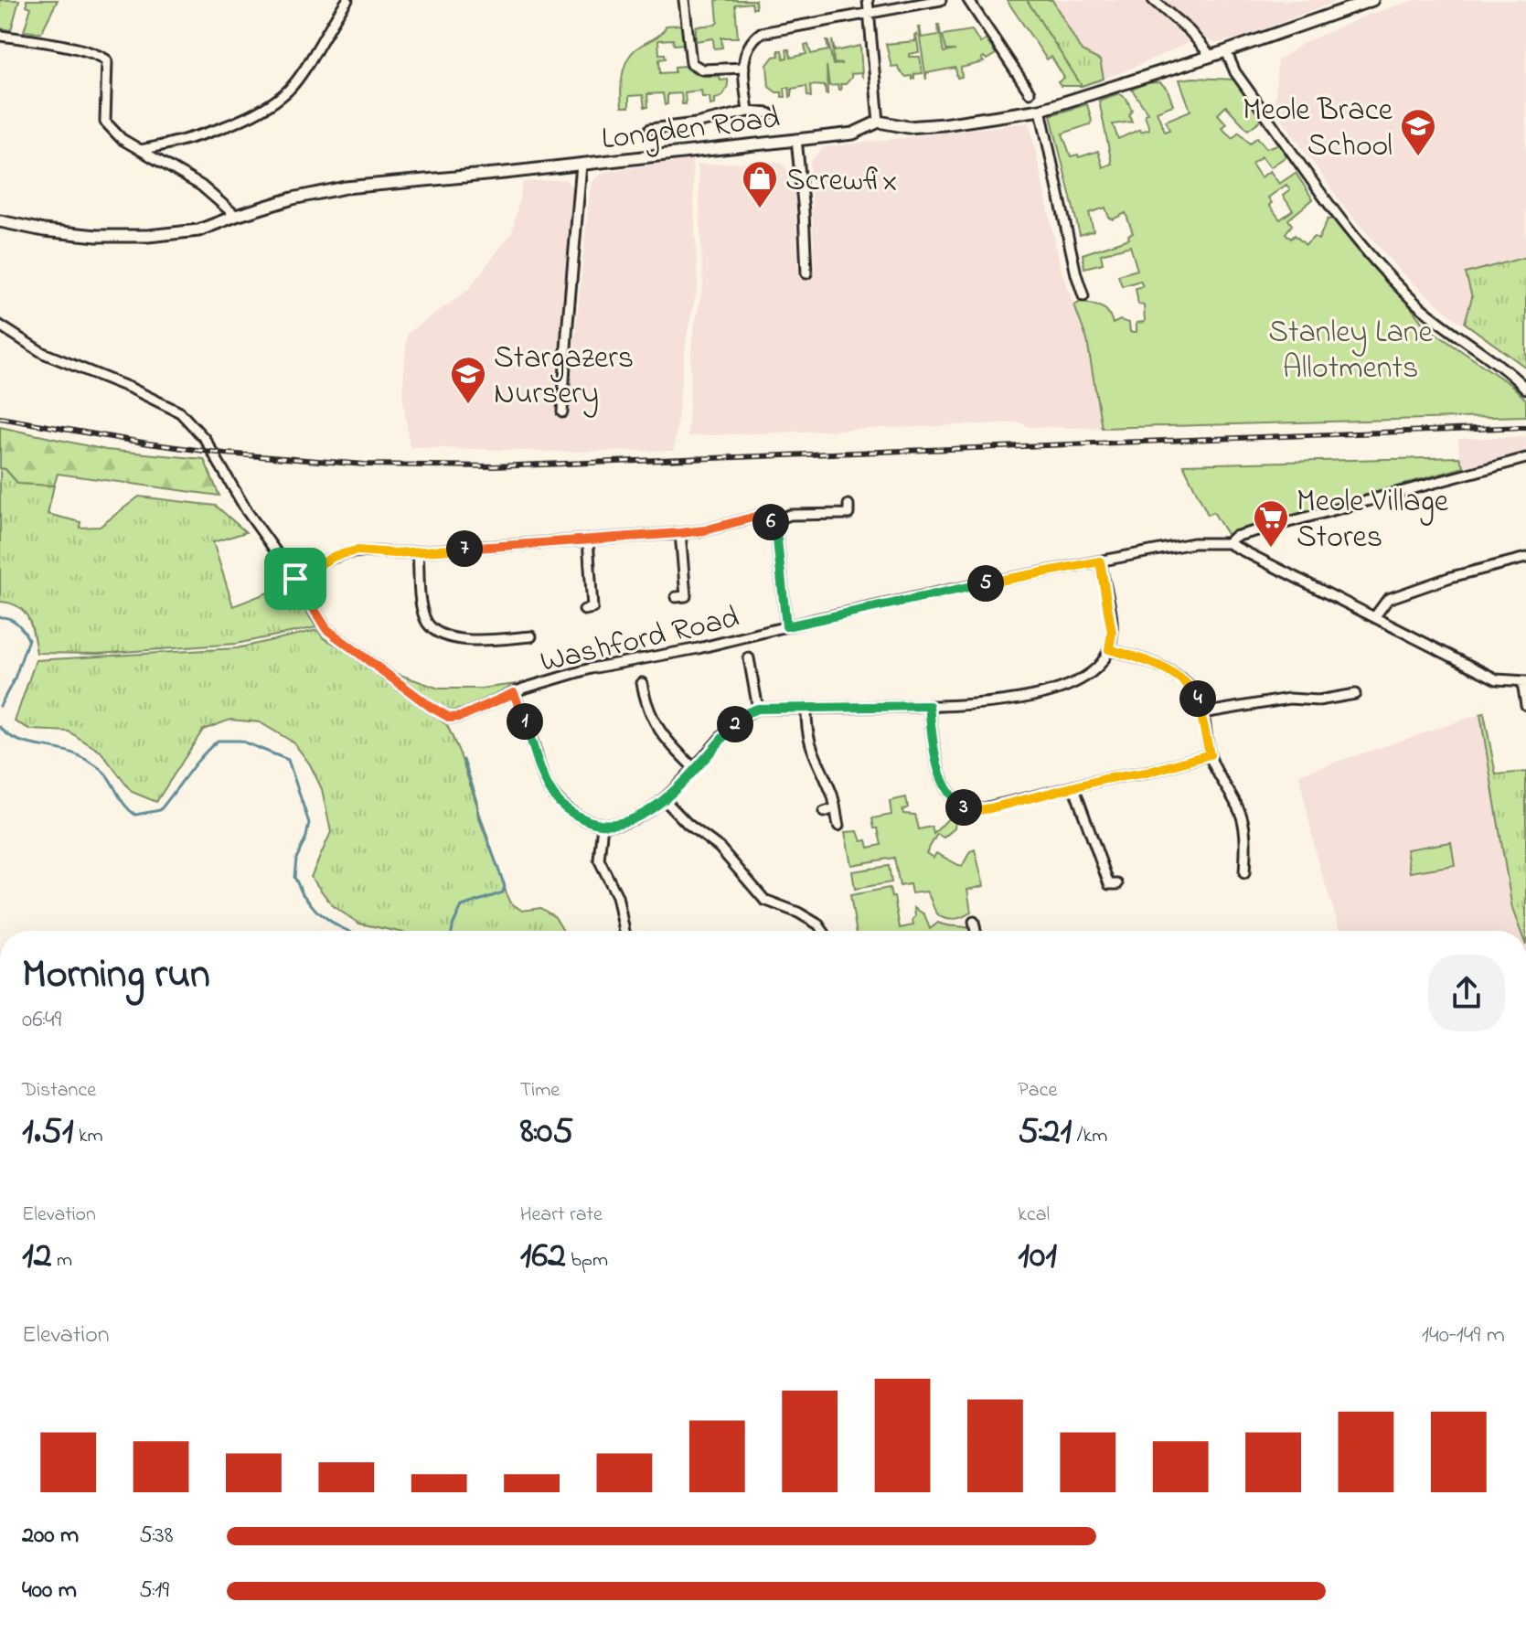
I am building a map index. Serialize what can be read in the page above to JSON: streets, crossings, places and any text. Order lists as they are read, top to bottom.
{
  "streets": {
    "street": ["Longden Road", "Washford Road"]
  },
  "parks": ["Stanley Lane Allotments"],
  "places": {
    "school or university": ["Meole Brace School", "Stargazers Nursery"],
    "shop": ["Screwfix"],
    "supermarket": ["Meole Village Stores"]
  },
  "page": {
    "pins": [
      "6",
      "7",
      "5",
      "4",
      "1",
      "2",
      "3"
    ],
    "heading": ["Morning run", "06:49"],
    "stats": [
      ["Distance", "1.51 km"],
      ["Time", "8:05"],
      ["Pace", "5:21 /km"],
      ["Elevation", "12 m"],
      ["Heart rate", "162 bpm"],
      ["kcal", "101"]
    ],
    "chart": ["Elevation", "140–149 m"],
    "list": [
      {
        "name": "200 m",
        "note": "5:38"
      },
      {
        "name": "400 m",
        "note": "5:19"
      }
    ]
  }
}
